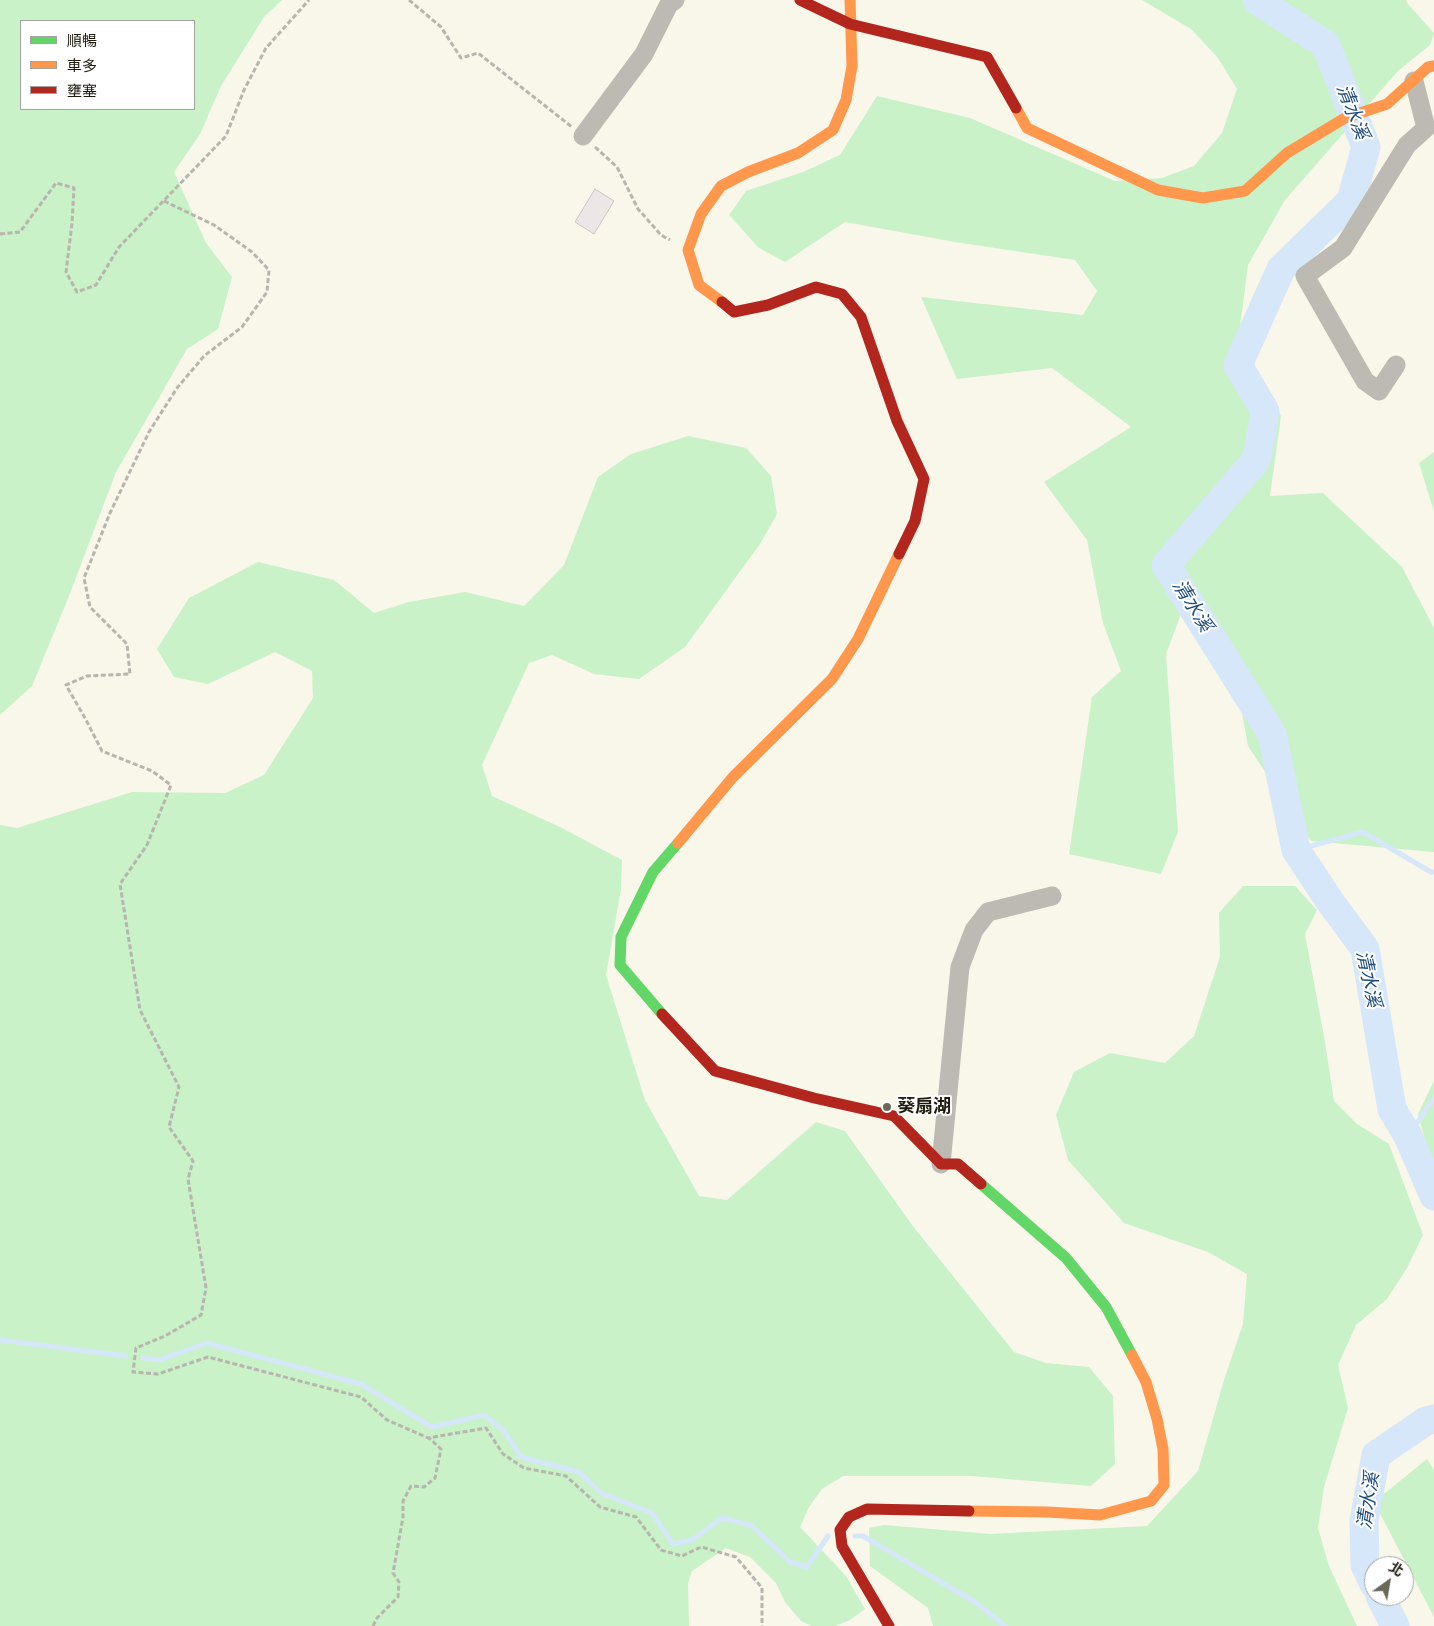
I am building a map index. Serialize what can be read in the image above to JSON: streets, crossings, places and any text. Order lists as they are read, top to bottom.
{
  "water": ["清水溪"],
  "places": ["葵扇湖"],
  "legend": ["順暢", "車多", "壅塞"],
  "north": "top right"
}
